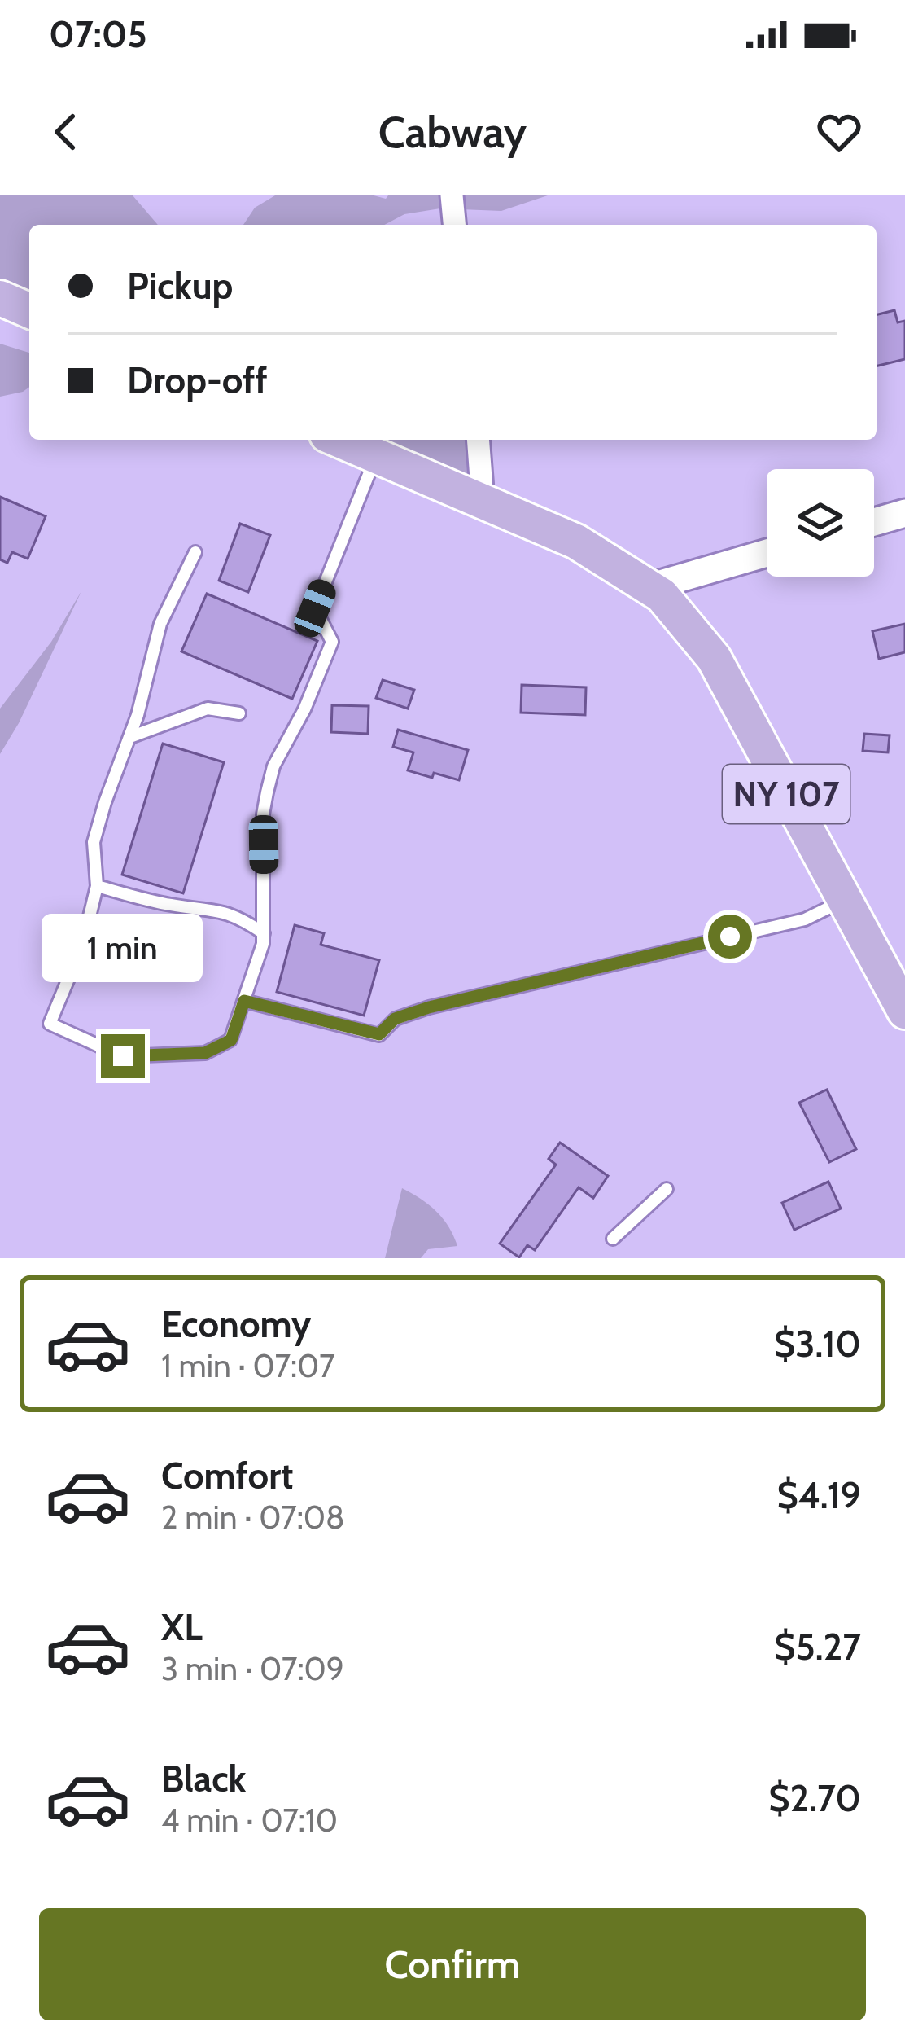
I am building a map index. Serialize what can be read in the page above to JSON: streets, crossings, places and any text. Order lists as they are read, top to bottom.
{
  "streets": {
    "main road": ["NY 107"]
  },
  "page": {
    "status": "07:05",
    "header": "Cabway",
    "banner": ["Pickup", "Drop-off"],
    "bubble": "1 min",
    "list": [
      {
        "name": "Economy",
        "note": "1 min · 07:07",
        "value": "$3.10"
      },
      {
        "name": "Comfort",
        "note": "2 min · 07:08",
        "value": "$4.19"
      },
      {
        "name": "XL",
        "note": "3 min · 07:09",
        "value": "$5.27"
      },
      {
        "name": "Black",
        "note": "4 min · 07:10",
        "value": "$2.70"
      }
    ],
    "buttons": "Confirm"
  }
}
